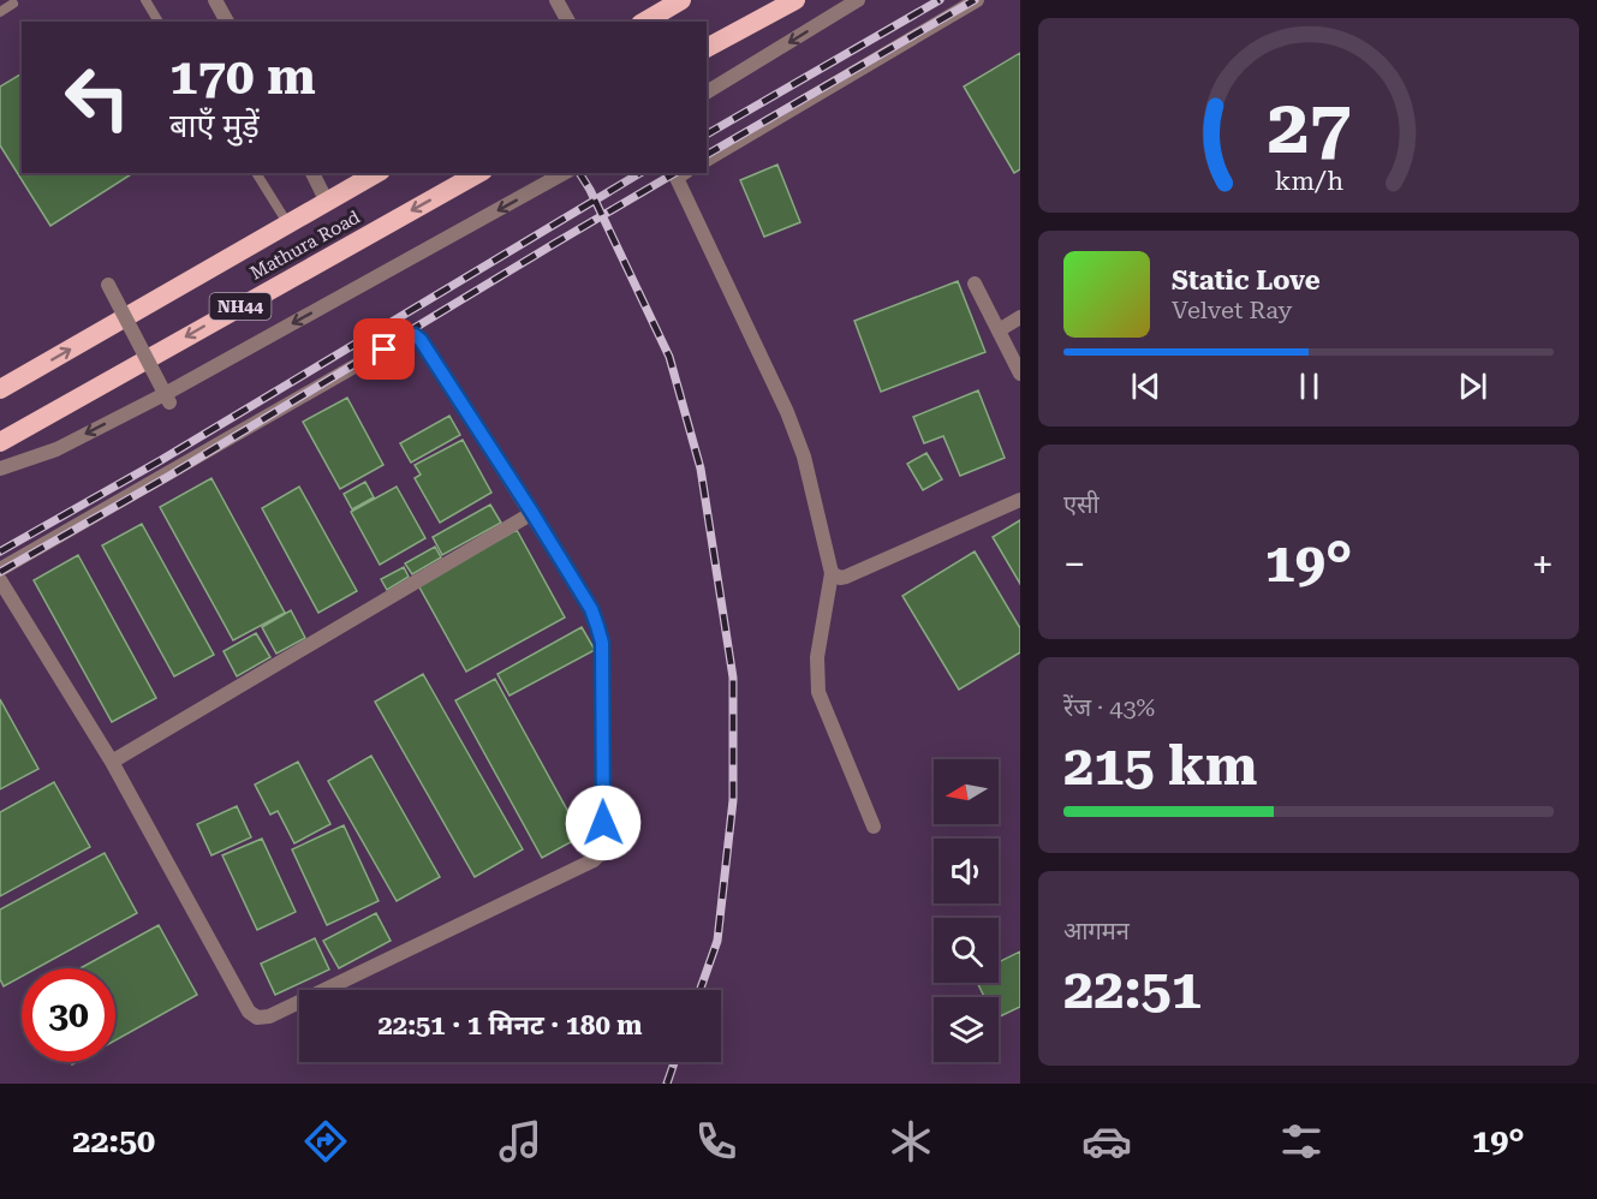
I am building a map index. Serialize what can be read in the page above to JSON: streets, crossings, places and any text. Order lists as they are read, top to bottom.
{
  "streets": {
    "highway": ["Mathura Road", "NH44"]
  },
  "north": "left",
  "page": {
    "turn": ["170 m", "बाएँ मुड़ें"],
    "song": ["Static Love", "Velvet Ray"],
    "tile": [
      "एसी",
      ["रेंज · 43%", "215 km"],
      ["आगमन", "22:51"]
    ],
    "heat": ["−", "19°", "+"],
    "limit": "30",
    "trip": "22:51 · 1 मिनट · 180 m",
    "tabs": ["22:50", "19°"],
    "gauge": ["27", "km/h"]
  }
}
